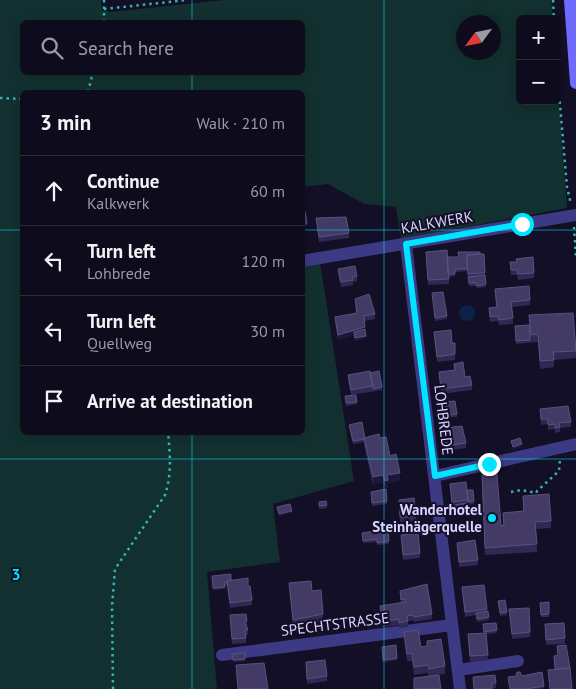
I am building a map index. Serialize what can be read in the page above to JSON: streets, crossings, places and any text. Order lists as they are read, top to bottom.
{
  "streets": {
    "street": ["KALKWERK", "LOHBREDE", "SPECHTSTRASSE"]
  },
  "crossings": [
    ["KALKWERK", "LOHBREDE"],
    ["LOHBREDE", "SPECHTSTRASSE"]
  ],
  "places": ["Wanderhotel Steinhägerquelle"],
  "north": "bottom left",
  "page": {
    "map_buttons": ["+", "−"],
    "search": "Search here",
    "heading": ["3 min", "Walk · 210 m"],
    "list": [
      ["Continue", "Kalkwerk", "60 m"],
      ["Turn left", "Lohbrede", "120 m"],
      ["Turn left", "Quellweg", "30 m"],
      "Arrive at destination"
    ]
  },
  "grid": {
    "rows": ["3"]
  }
}
